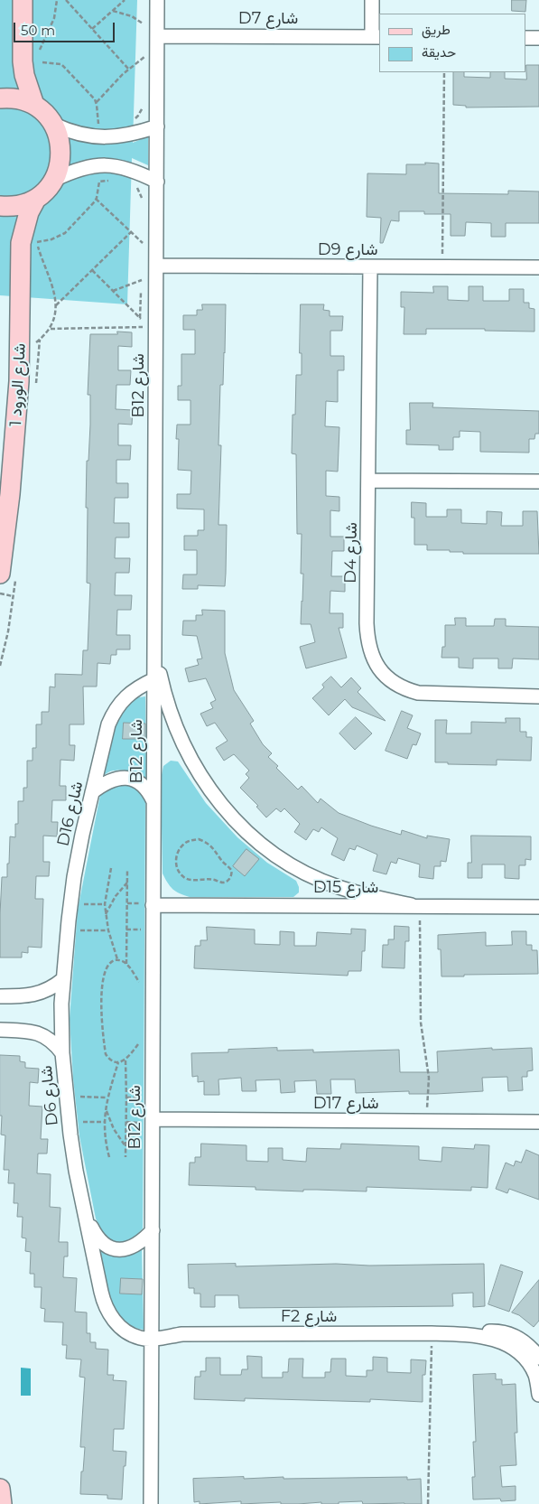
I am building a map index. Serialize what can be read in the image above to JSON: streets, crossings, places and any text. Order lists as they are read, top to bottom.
{
  "streets": {
    "street": [
      "D7 شارع",
      "D9 شارع",
      "شارع الورود 1",
      "B12 شارع",
      "D4 شارع",
      "D16 شارع",
      "D15 شارع",
      "D6 شارع",
      "D17 شارع",
      "F2 شارع"
    ]
  },
  "crossings": [
    ["D7 شارع", "B12 شارع"],
    ["D9 شارع", "B12 شارع"],
    ["D9 شارع", "D4 شارع"],
    ["B12 شارع", "D16 شارع"],
    ["B12 شارع", "D15 شارع"],
    ["B12 شارع", "D6 شارع"],
    ["B12 شارع", "D17 شارع"],
    ["B12 شارع", "F2 شارع"],
    ["D16 شارع", "D6 شارع"],
    ["D6 شارع", "F2 شارع"]
  ],
  "legend": ["طريق", "حديقة"],
  "scale_bar": "50 m"
}
